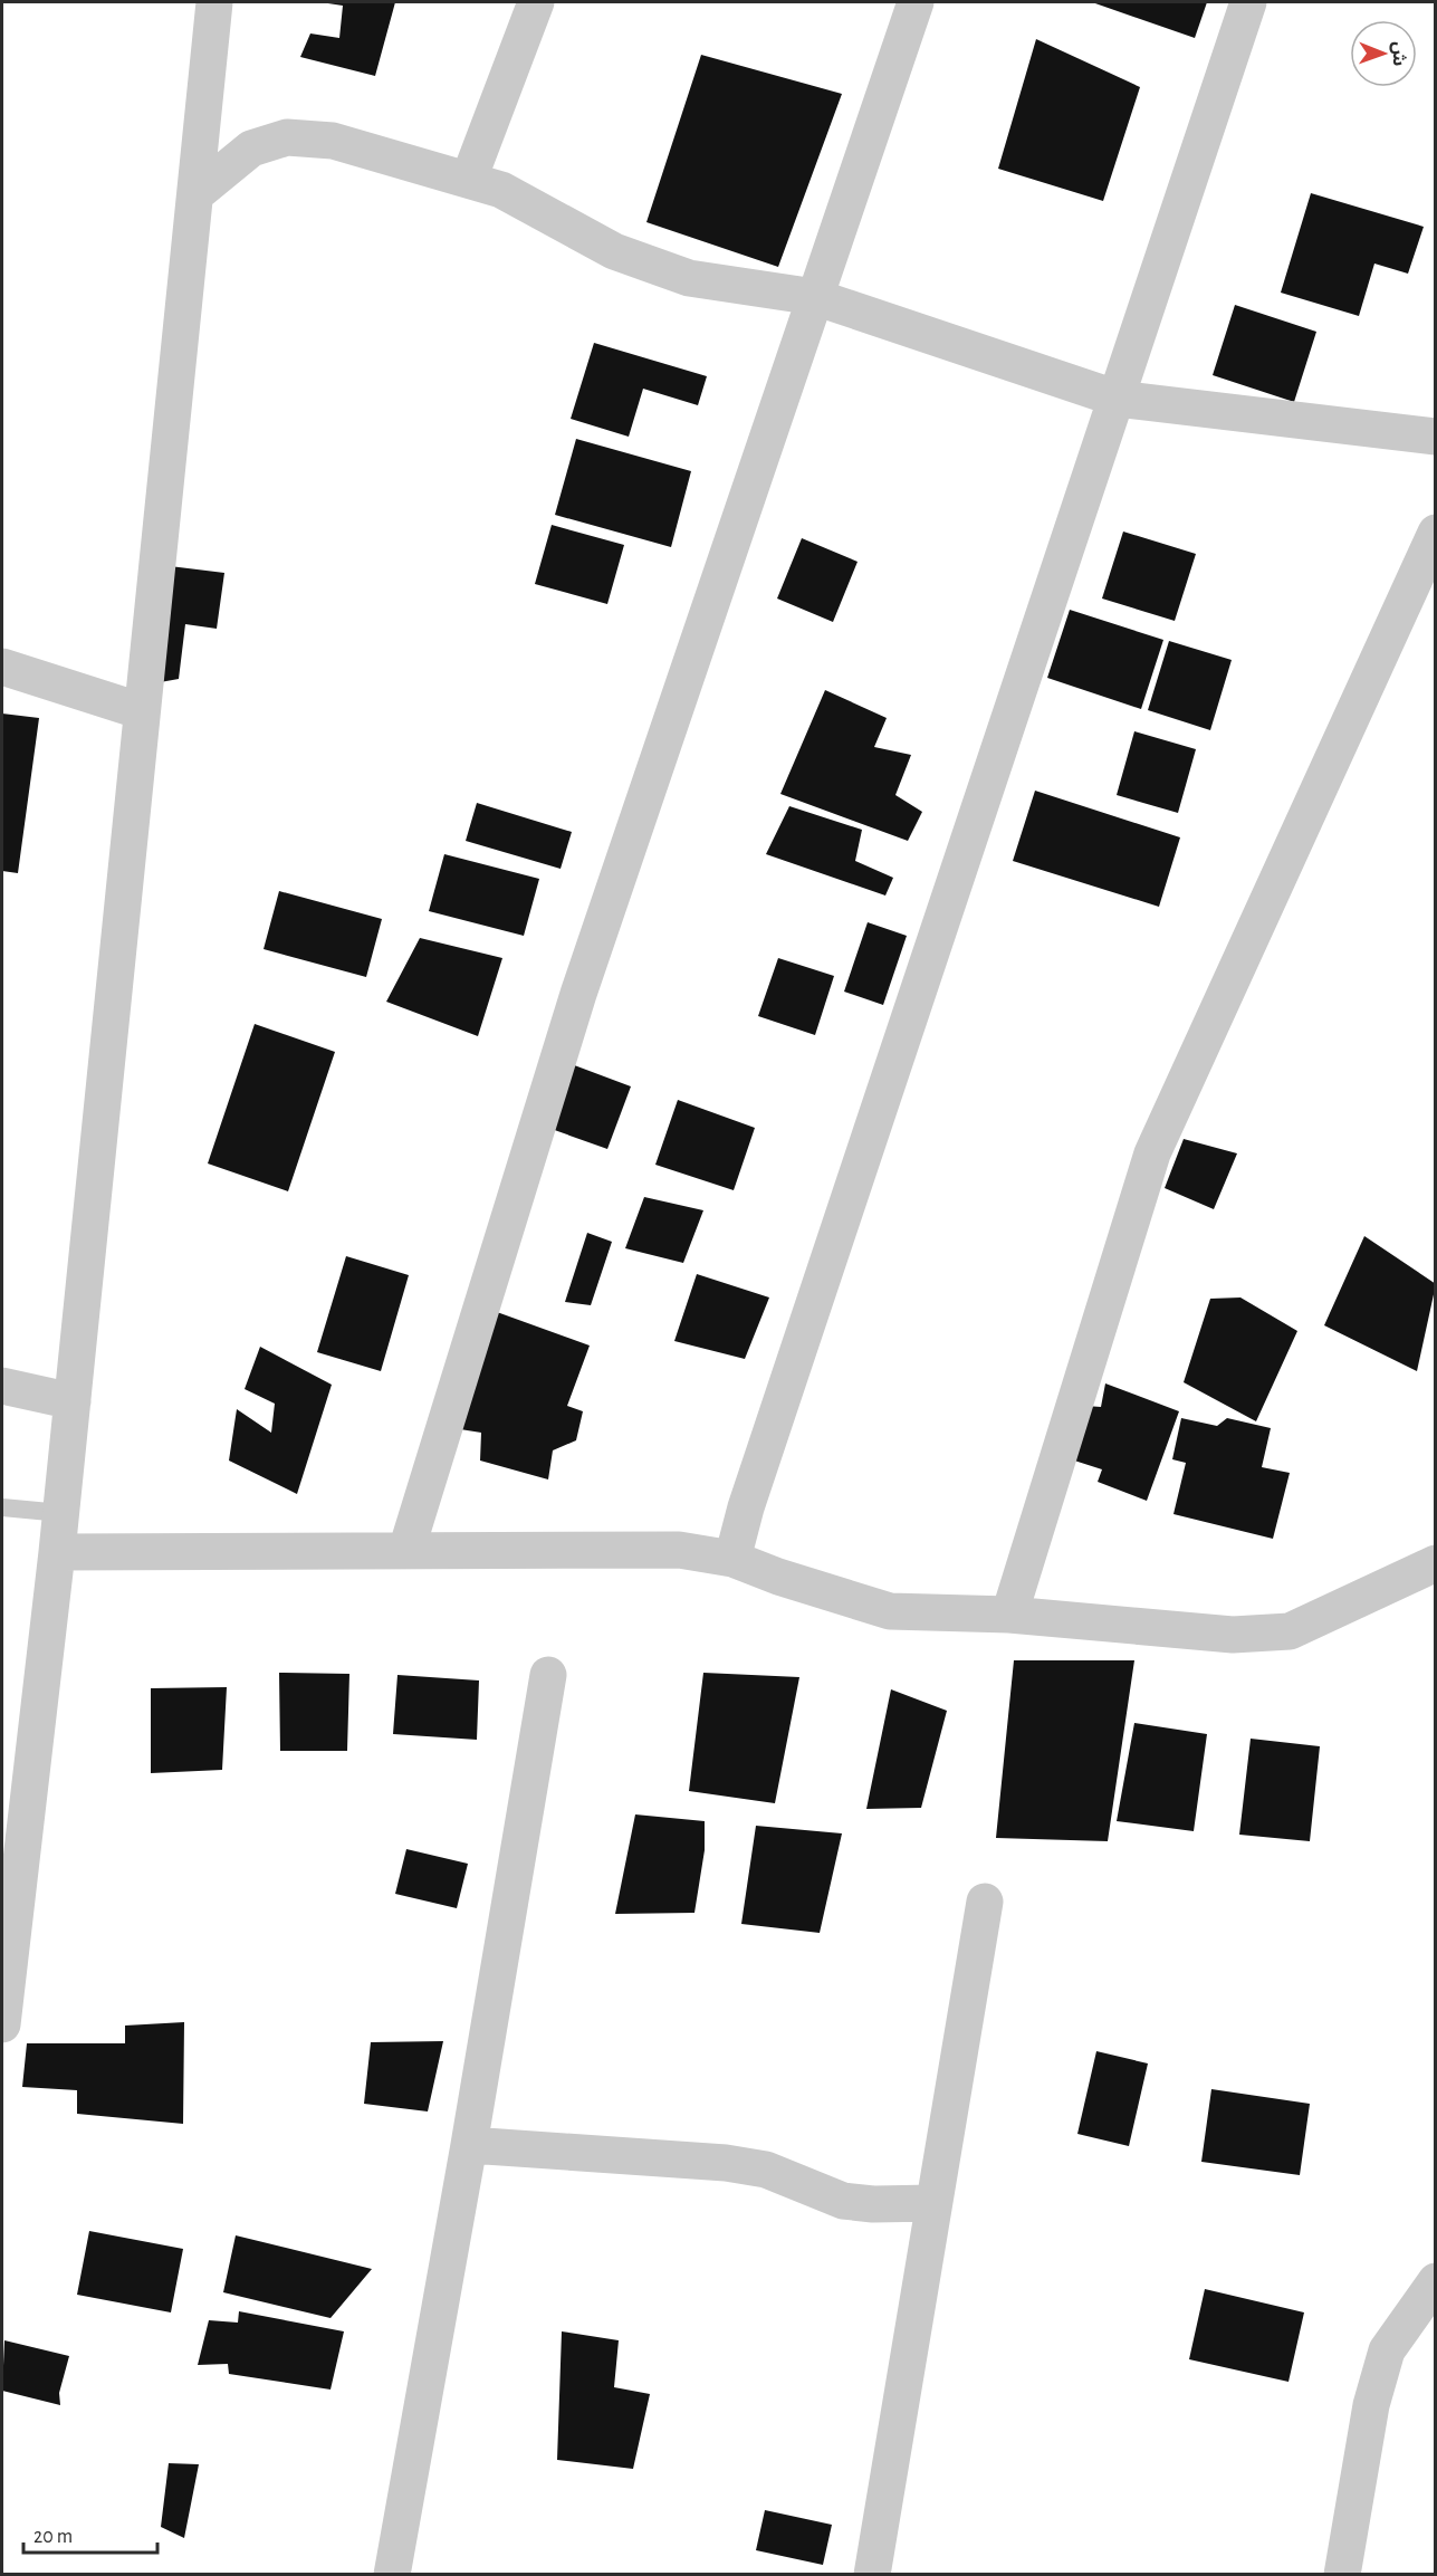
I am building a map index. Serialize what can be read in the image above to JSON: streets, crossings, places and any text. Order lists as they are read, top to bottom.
{
  "scale_bar": "20 m",
  "north": "right"
}
